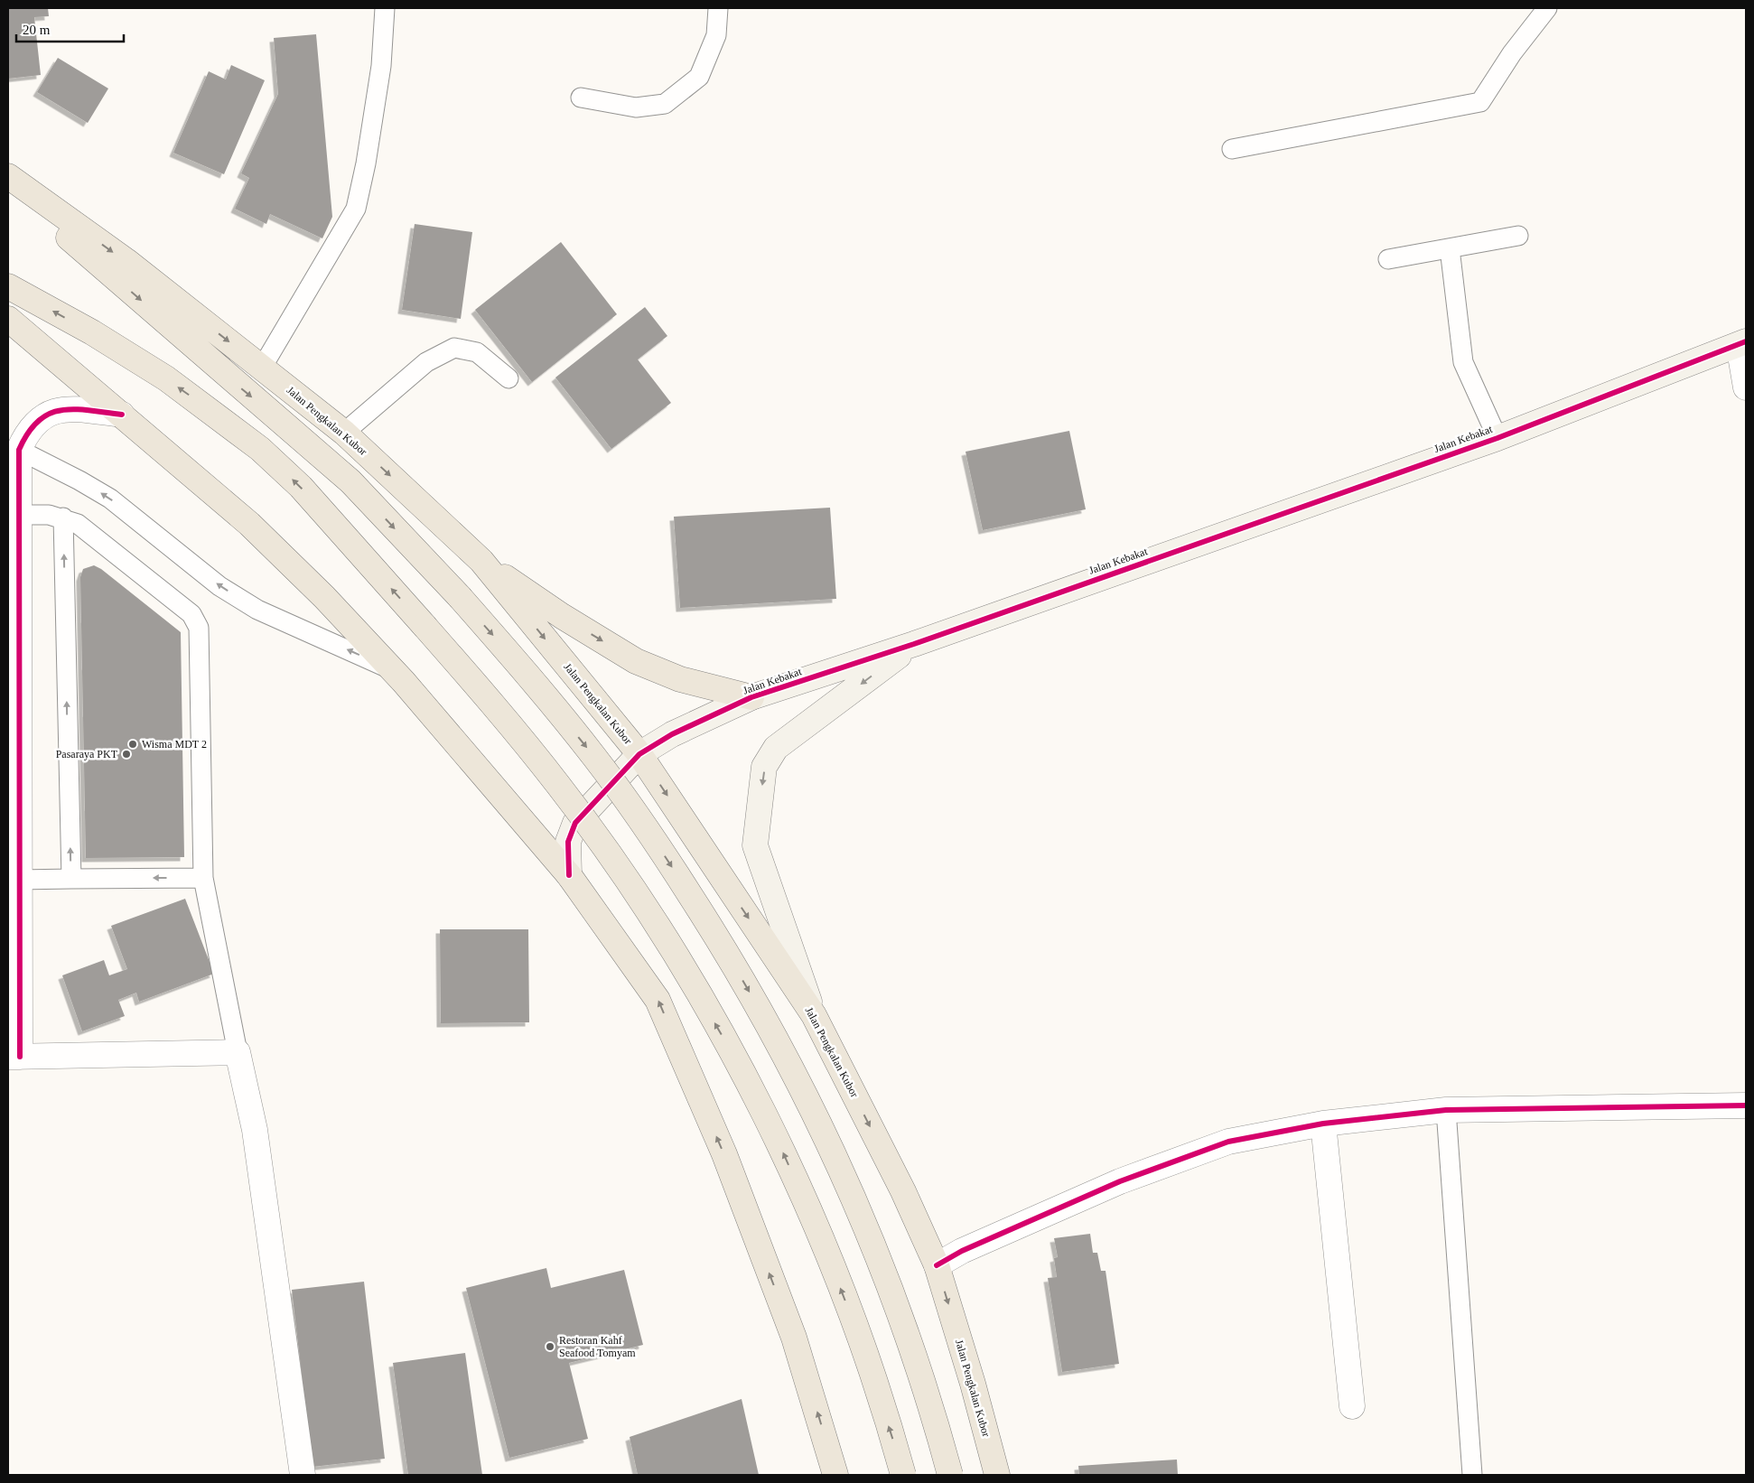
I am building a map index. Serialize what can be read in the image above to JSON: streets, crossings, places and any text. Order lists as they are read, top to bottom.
{
  "streets": {
    "main road": ["Jalan Pengkalan Kubor"],
    "street": ["Jalan Kebakat"]
  },
  "crossings": [
    ["Jalan Pengkalan Kubor", "Jalan Kebakat"]
  ],
  "places": ["Wisma MDT 2", "Pasaraya PKT", "Restoran Kahf Seafood Tomyam"],
  "scale_bar": "20 m"
}
